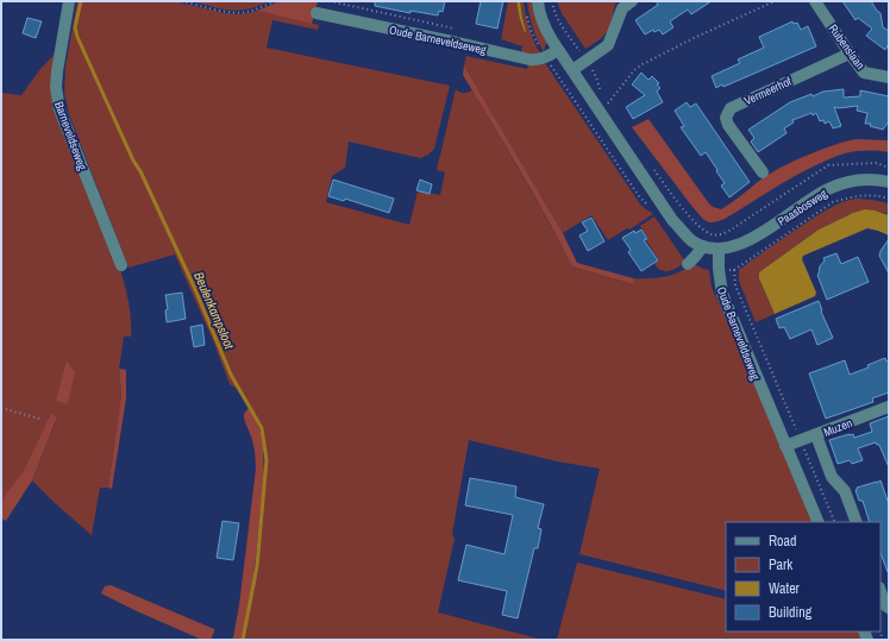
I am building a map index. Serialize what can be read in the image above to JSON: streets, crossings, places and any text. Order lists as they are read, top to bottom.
{
  "streets": {
    "street": [
      "Oude Barneveldseweg",
      "Rubenslaan",
      "Vermeerhof",
      "Barneveldseweg",
      "Paasbosweg",
      "Muzen"
    ]
  },
  "crossings": [
    ["Oude Barneveldseweg", "Paasbosweg"],
    ["Oude Barneveldseweg", "Muzen"],
    ["Rubenslaan", "Vermeerhof"]
  ],
  "water": ["Beulenkampsloot"],
  "legend": [
    "Road",
    "Park",
    "Water",
    "Building"
  ]
}
